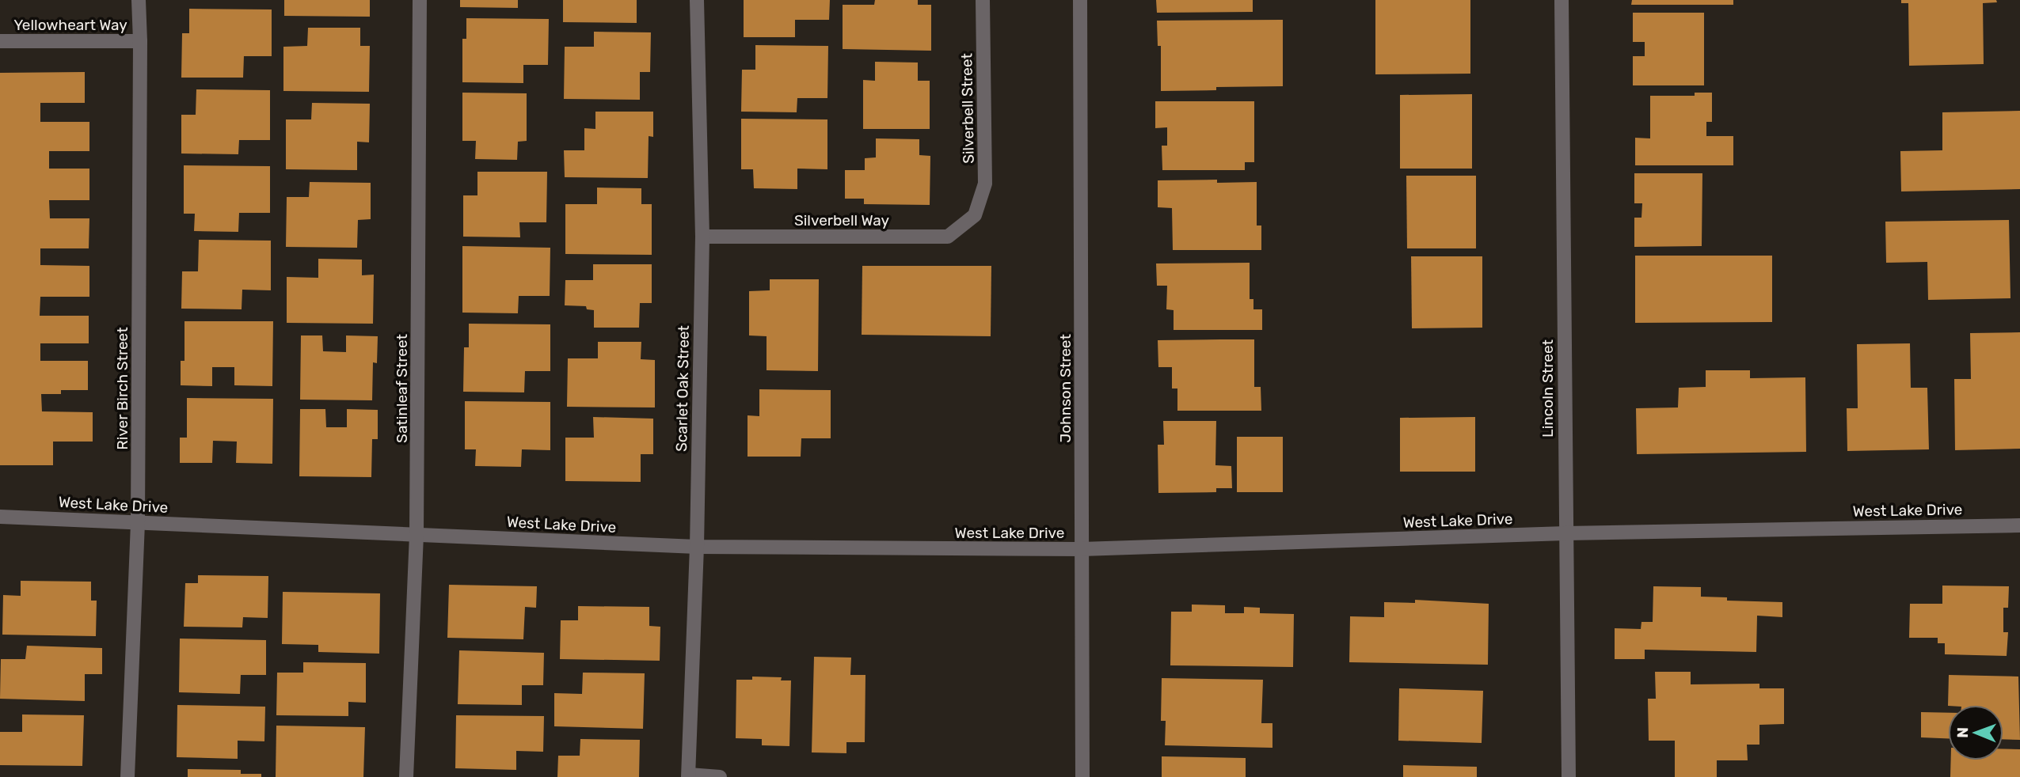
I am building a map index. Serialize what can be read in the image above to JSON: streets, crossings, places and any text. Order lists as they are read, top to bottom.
{
  "streets": {
    "street": [
      "Yellowheart Way",
      "Silverbell Street",
      "Silverbell Way",
      "River Birch Street",
      "Satinleaf Street",
      "Scarlet Oak Street",
      "Johnson Street",
      "Lincoln Street",
      "West Lake Drive"
    ]
  },
  "crossings": [
    ["Yellowheart Way", "River Birch Street"],
    ["Silverbell Street", "Silverbell Way"],
    ["Silverbell Way", "Scarlet Oak Street"],
    ["River Birch Street", "West Lake Drive"],
    ["Satinleaf Street", "West Lake Drive"],
    ["Scarlet Oak Street", "West Lake Drive"],
    ["Johnson Street", "West Lake Drive"],
    ["Lincoln Street", "West Lake Drive"]
  ],
  "north": "left"
}
